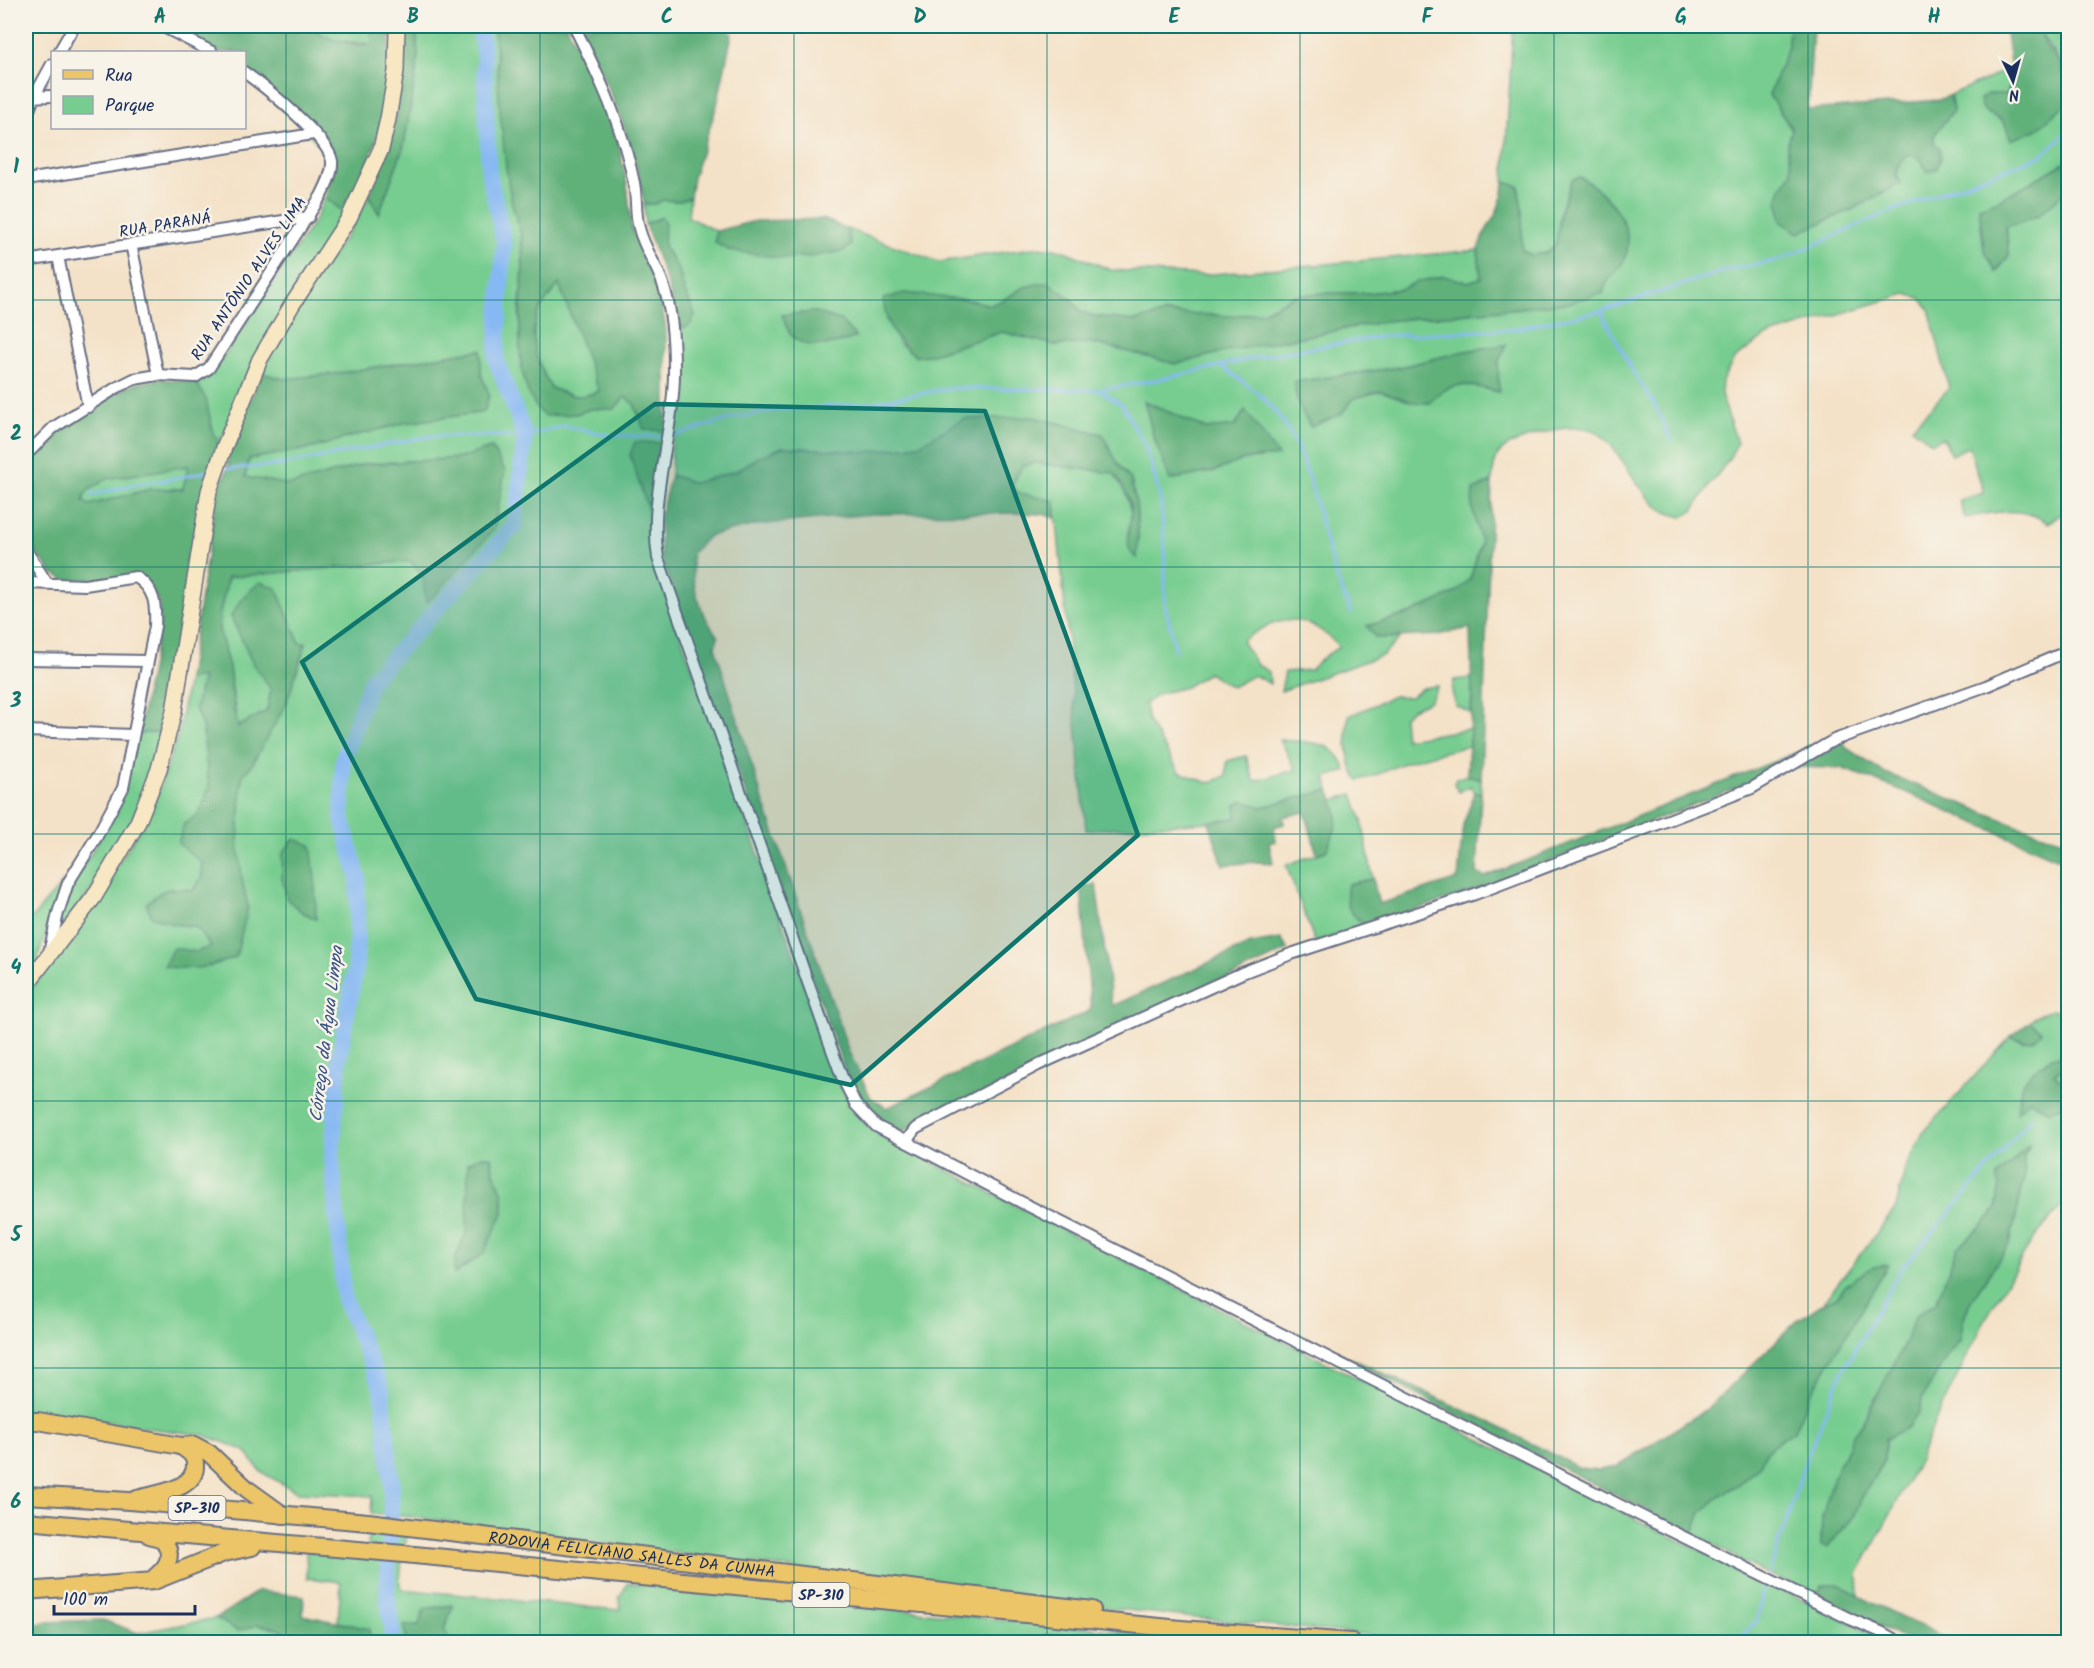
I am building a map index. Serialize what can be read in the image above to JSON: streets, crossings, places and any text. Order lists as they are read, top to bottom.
{
  "streets": {
    "main road": ["SP-310", "RODOVIA FELICIANO SALLES DA CUNHA"],
    "street": ["RUA PARANÁ", "RUA ANTÔNIO ALVES LIMA"]
  },
  "crossings": [
    ["RUA PARANÁ", "RUA ANTÔNIO ALVES LIMA"]
  ],
  "water": ["Córrego da Água Limpa"],
  "legend": ["Rua", "Parque"],
  "scale_bar": "100 m",
  "north": "bottom",
  "grid": {
    "columns": [
      "A",
      "B",
      "C",
      "D",
      "E",
      "F",
      "G",
      "H"
    ],
    "rows": [
      "1",
      "2",
      "3",
      "4",
      "5",
      "6"
    ]
  }
}
